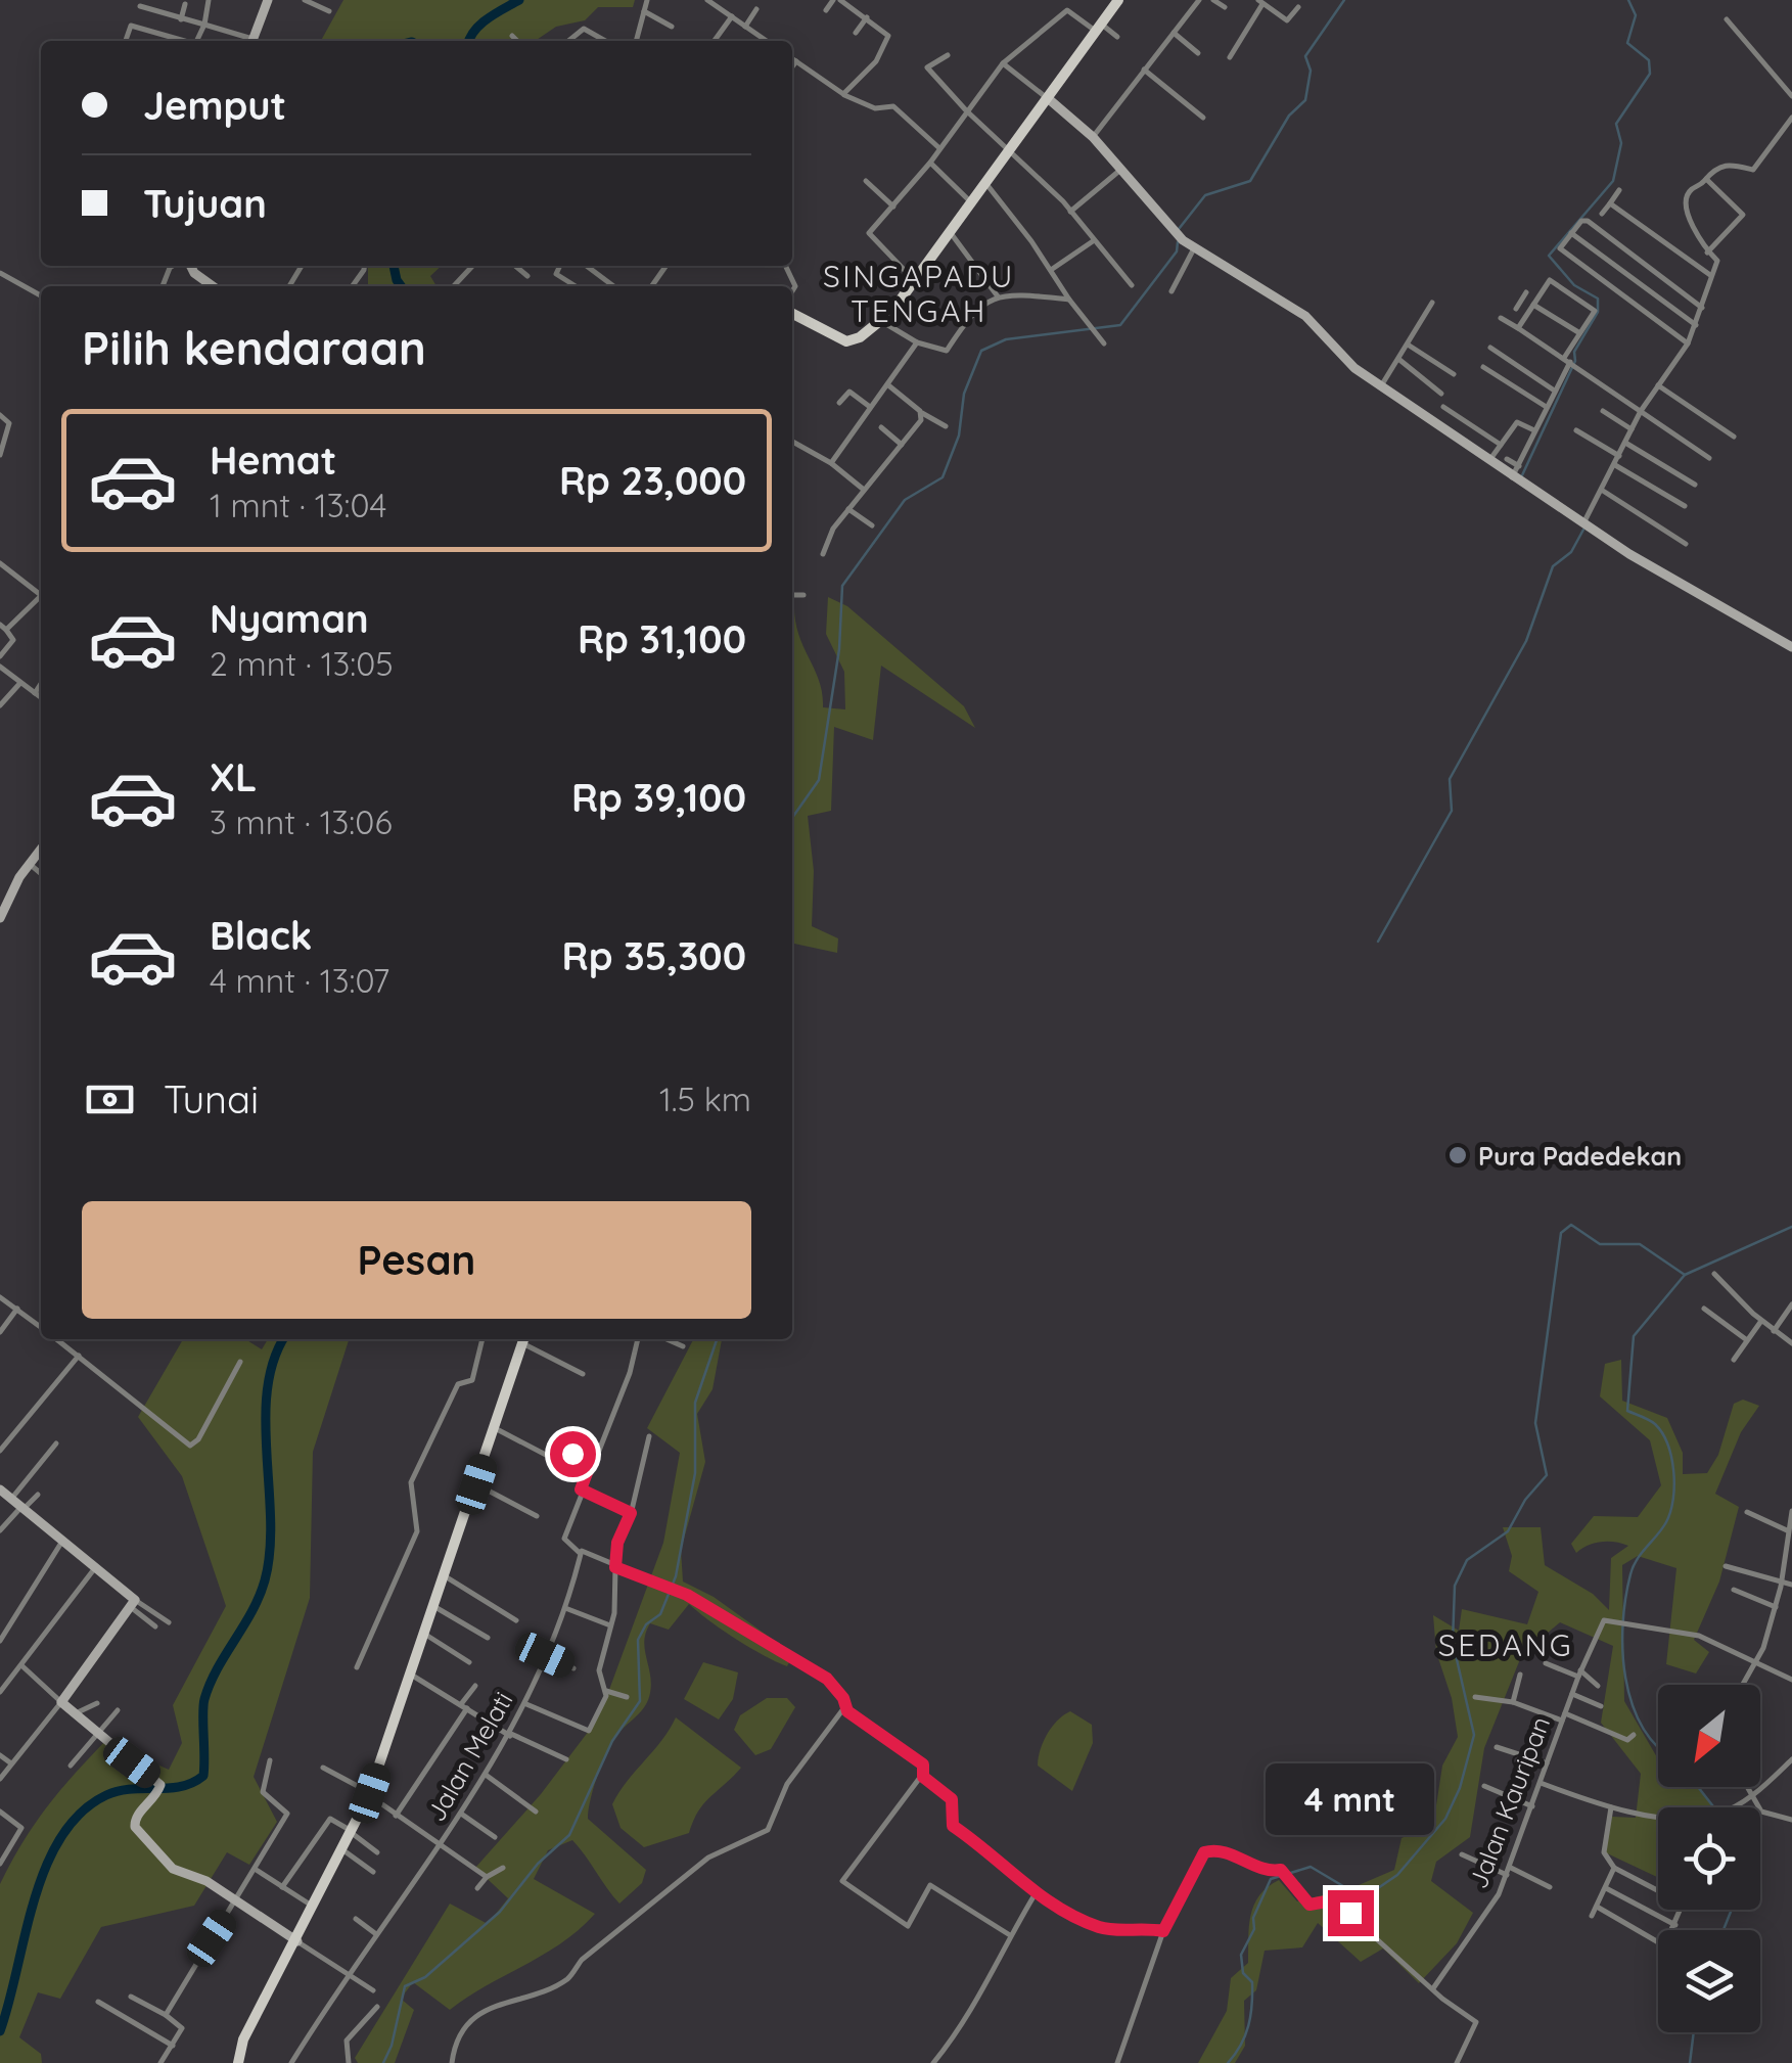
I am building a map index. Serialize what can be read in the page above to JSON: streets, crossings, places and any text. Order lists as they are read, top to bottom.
{
  "streets": {
    "street": ["Jalan Melati", "Jalan Kauripan"]
  },
  "districts": ["SINGAPADU TENGAH", "SEDANG"],
  "places": ["Pura Padedekan"],
  "north": "bottom left",
  "page": {
    "banner": ["Jemput", "Tujuan"],
    "heading": "Pilih kendaraan",
    "list": [
      {
        "name": "Hemat",
        "note": "1 mnt · 13:04",
        "value": "Rp 23,000"
      },
      {
        "name": "Nyaman",
        "note": "2 mnt · 13:05",
        "value": "Rp 31,100"
      },
      {
        "name": "XL",
        "note": "3 mnt · 13:06",
        "value": "Rp 39,100"
      },
      {
        "name": "Black",
        "note": "4 mnt · 13:07",
        "value": "Rp 35,300"
      }
    ],
    "pay": ["Tunai", "1.5 km"],
    "buttons": "Pesan",
    "bubble": "4 mnt"
  }
}
